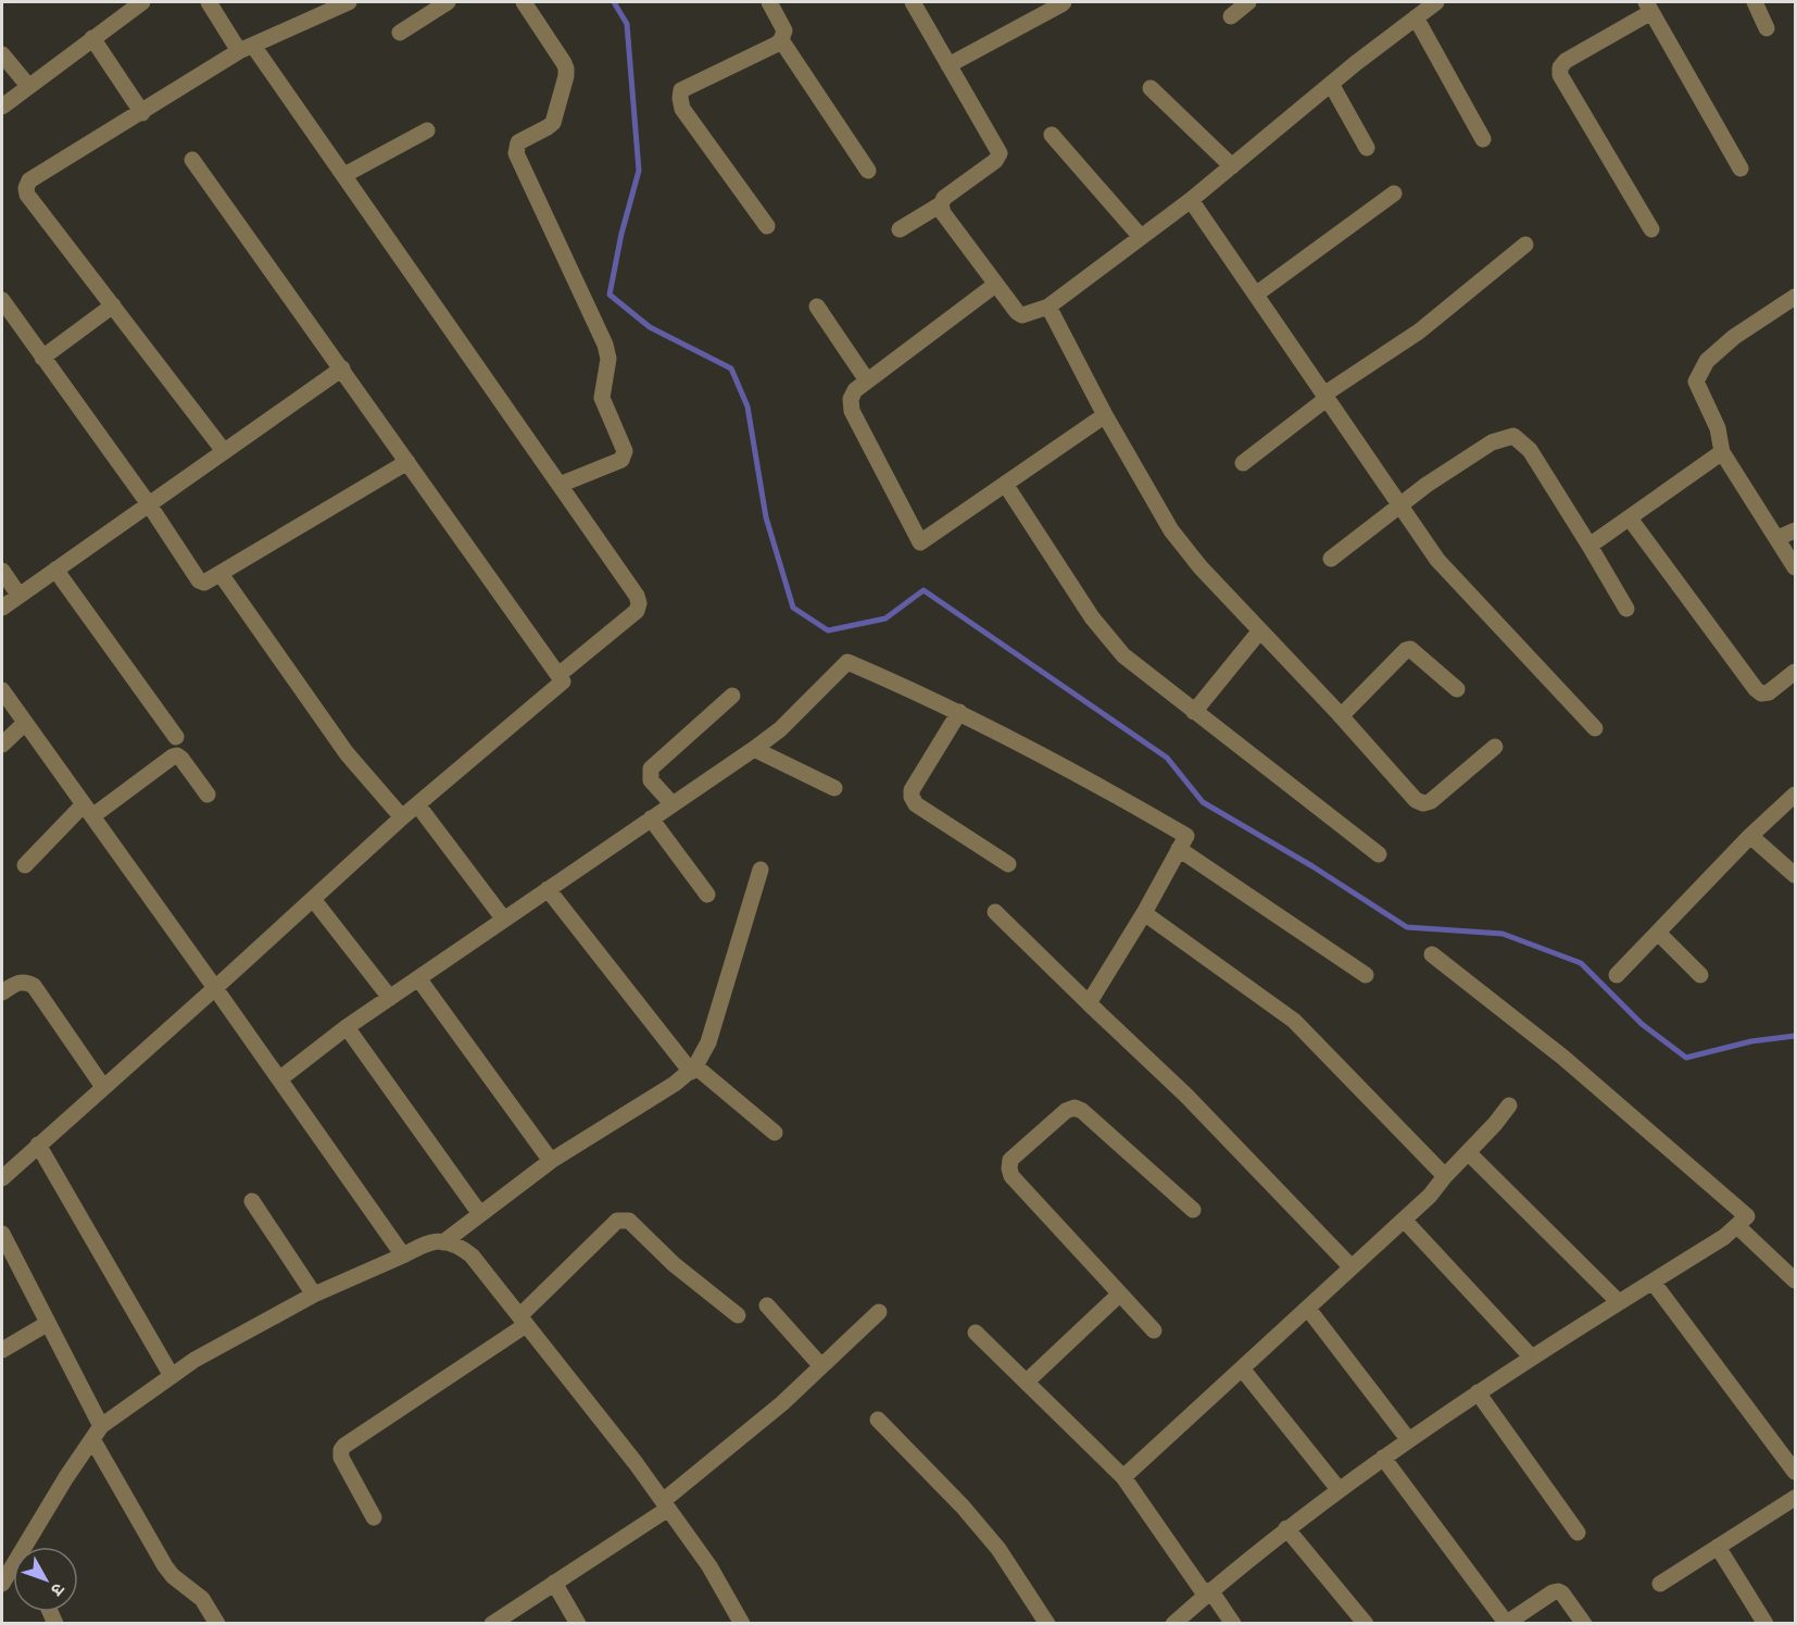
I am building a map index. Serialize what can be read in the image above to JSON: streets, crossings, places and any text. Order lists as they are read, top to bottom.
{
  "north": "bottom right"
}
